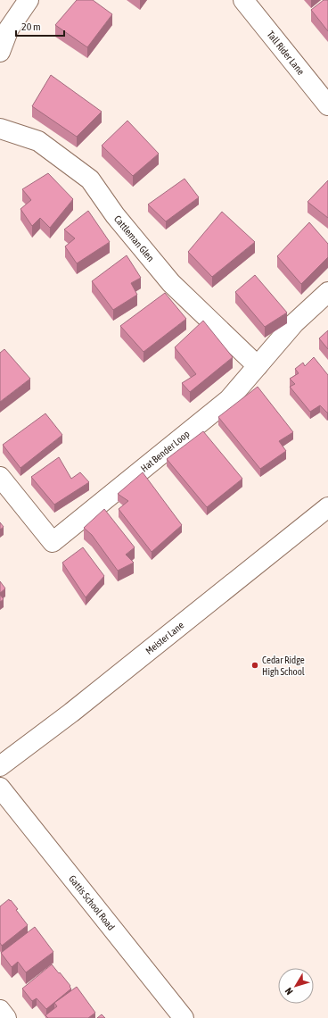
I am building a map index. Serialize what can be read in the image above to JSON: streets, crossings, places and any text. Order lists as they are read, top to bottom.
{
  "streets": {
    "street": [
      "Tall Rider Lane",
      "Cattleman Glen",
      "Hat Bender Loop",
      "Meister Lane",
      "Gattis School Road"
    ]
  },
  "crossings": [
    ["Cattleman Glen", "Hat Bender Loop"]
  ],
  "places": ["Cedar Ridge High School"],
  "scale_bar": "20 m",
  "north": "bottom left"
}
